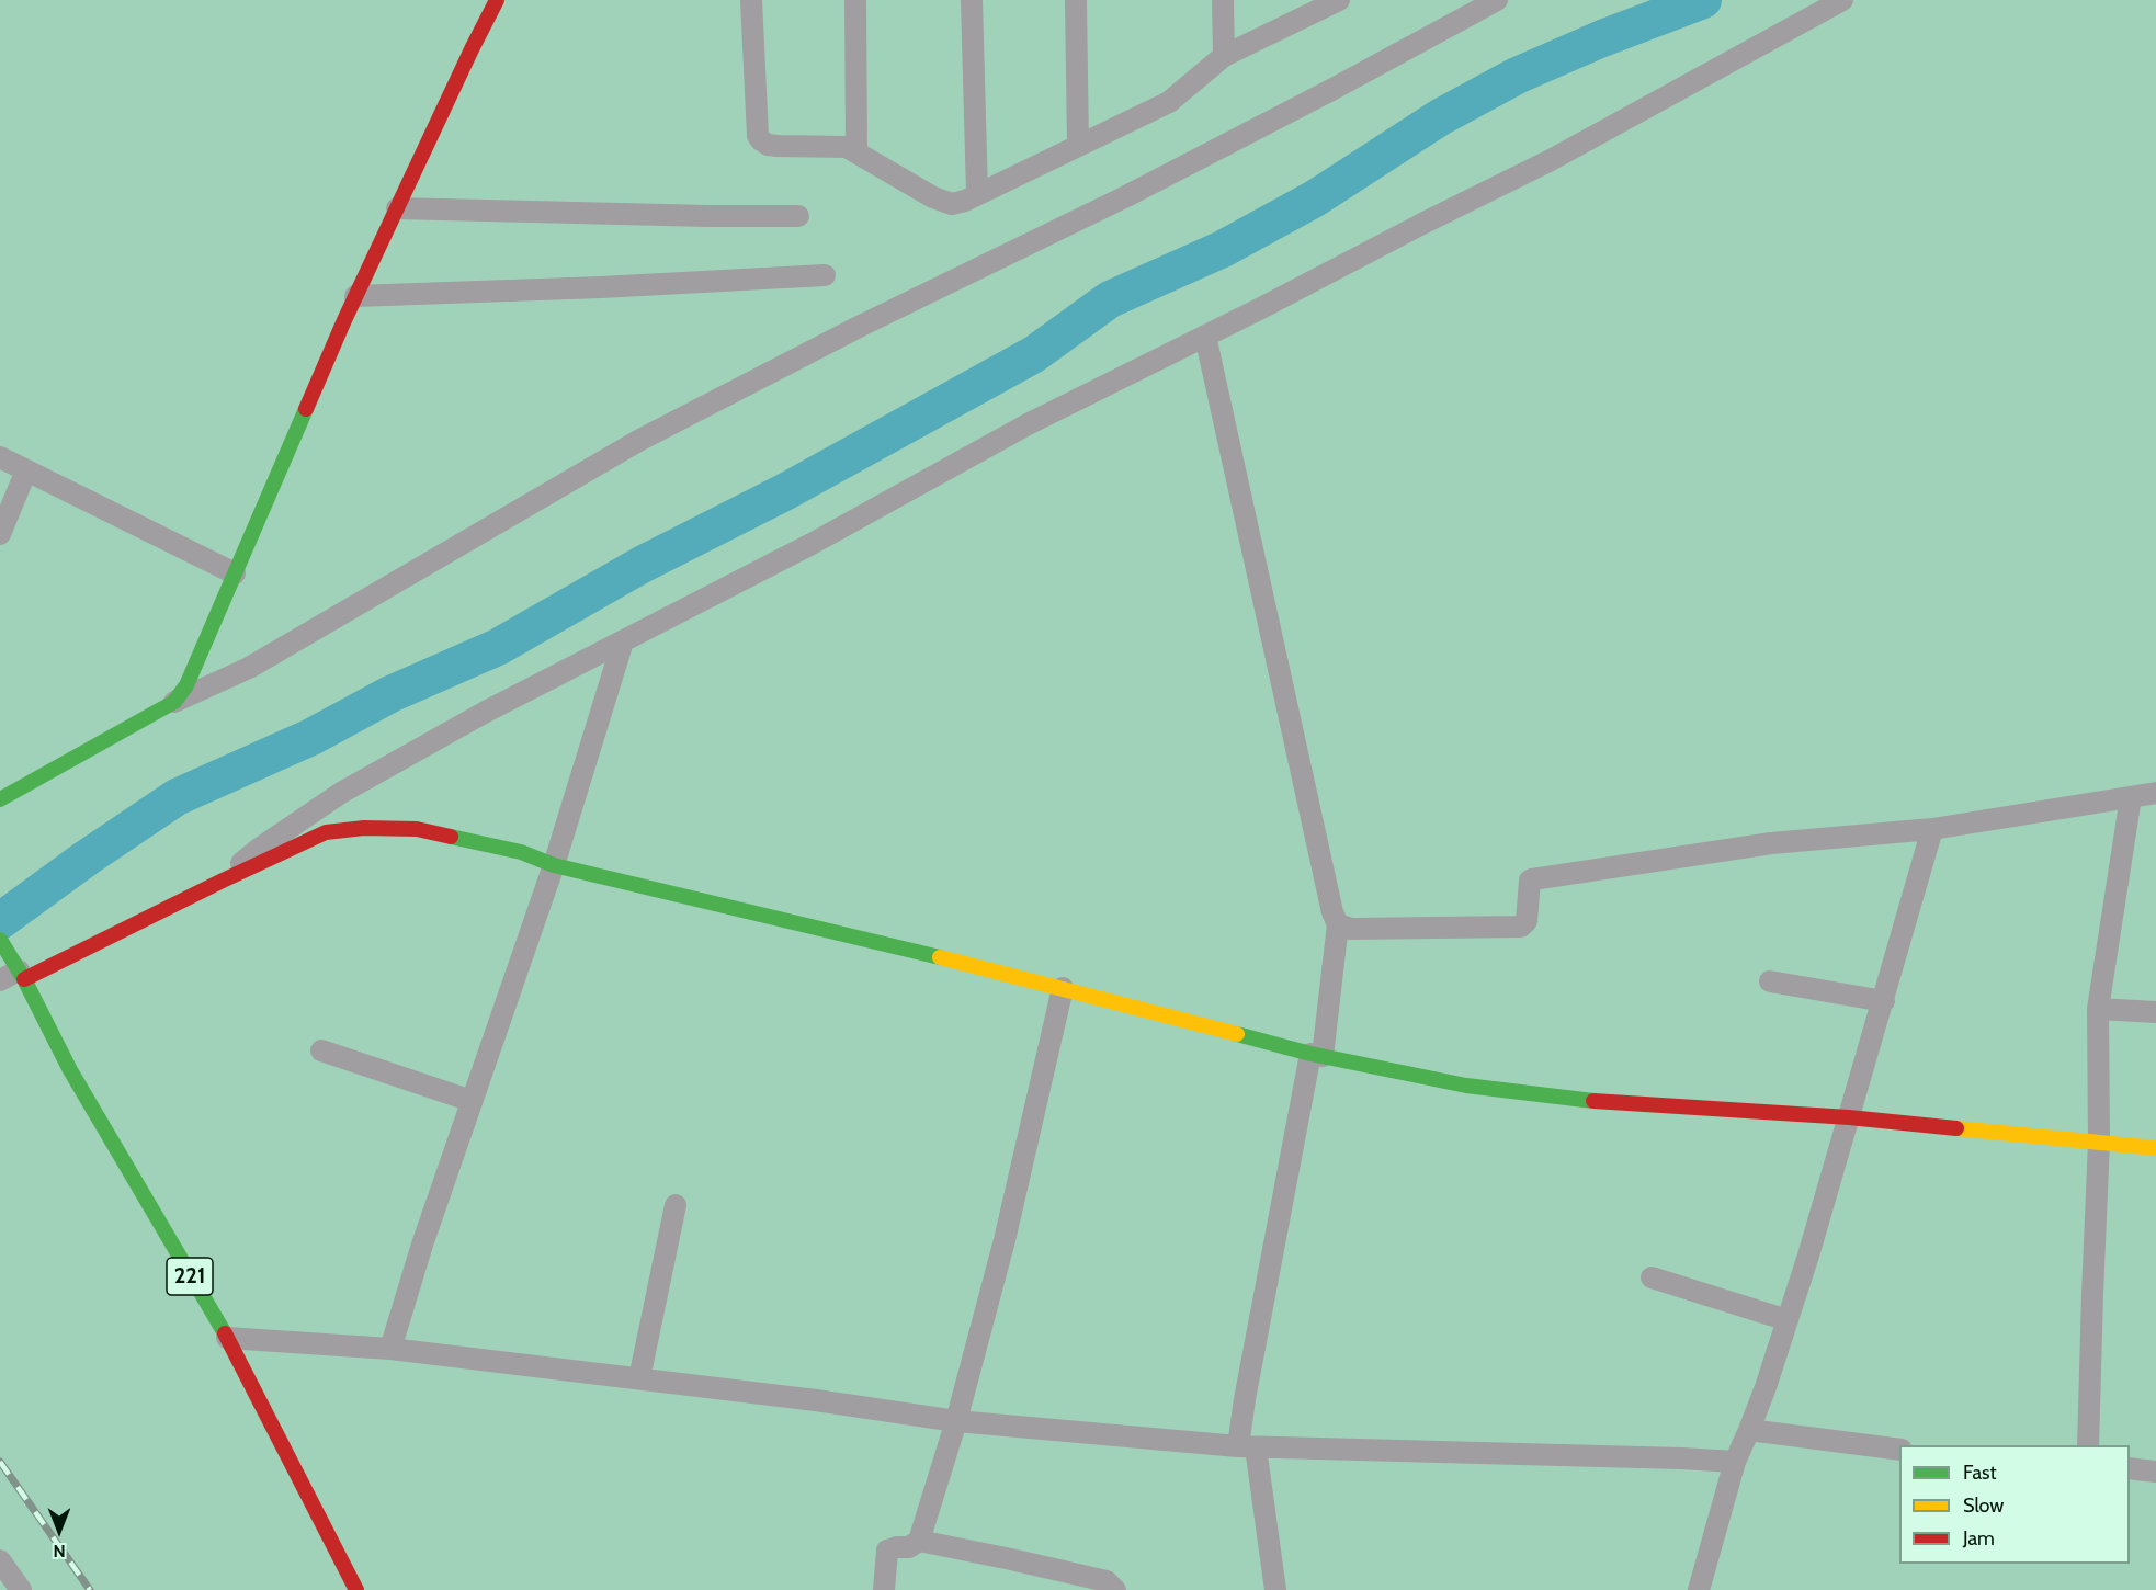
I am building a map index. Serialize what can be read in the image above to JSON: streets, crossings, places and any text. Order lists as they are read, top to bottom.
{
  "streets": {
    "street": ["221"]
  },
  "legend": ["Fast", "Slow", "Jam"],
  "north": "bottom"
}
